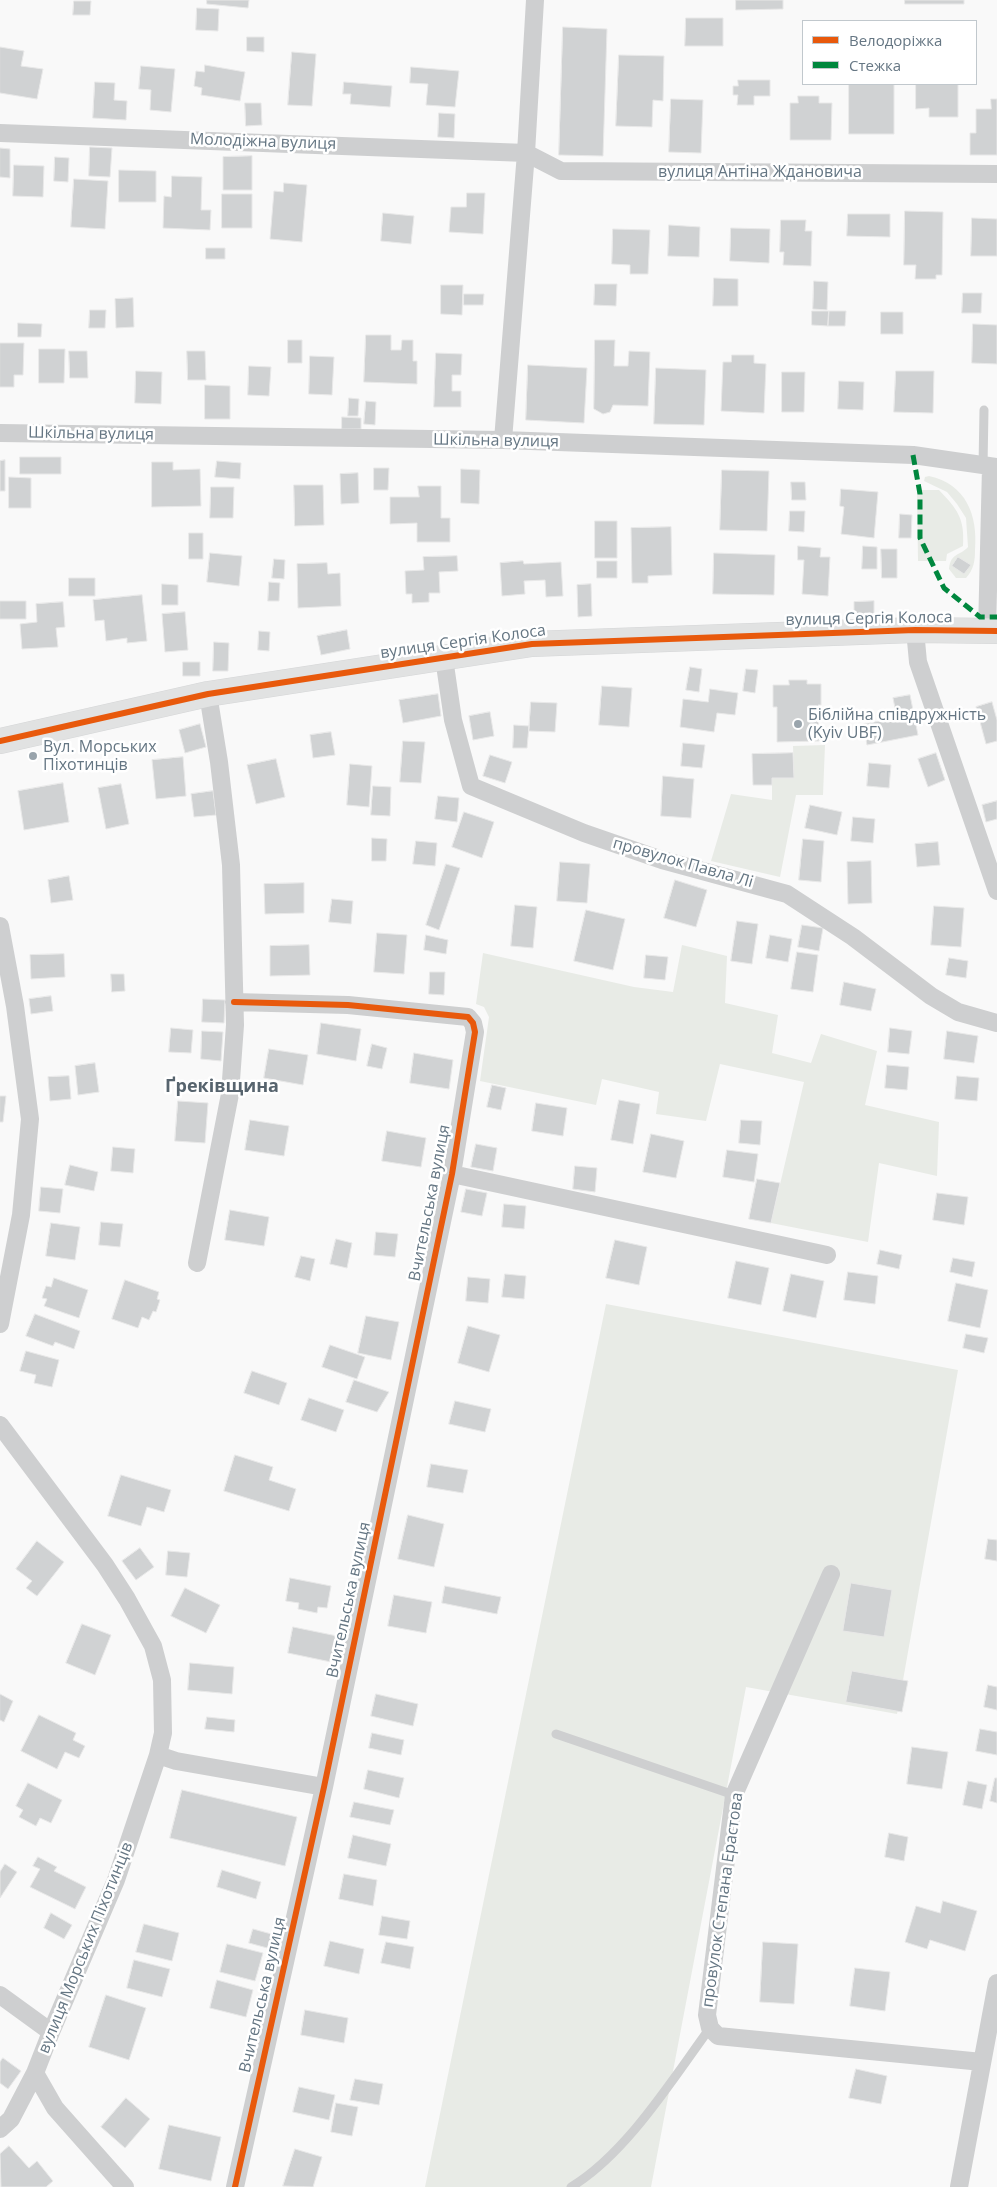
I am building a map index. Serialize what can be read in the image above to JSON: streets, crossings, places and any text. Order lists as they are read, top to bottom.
{
  "streets": {
    "street": [
      "Молодіжна вулиця",
      "вулиця Антіна Ждановича",
      "Шкільна вулиця",
      "вулиця Сергія Колоса",
      "провулок Павла Лі",
      "Вчительська вулиця",
      "провулок Степана Ерастова",
      "вулиця Морських Піхотинців"
    ]
  },
  "crossings": [
    ["Молодіжна вулиця", "вулиця Антіна Ждановича"],
    ["вулиця Сергія Колоса", "провулок Павла Лі"]
  ],
  "districts": ["Ґреківщина"],
  "places": ["Біблійна співдружність (Kyiv UBF)", "Вул. Морських Піхотинців"],
  "legend": ["Велодоріжка", "Стежка"]
}
